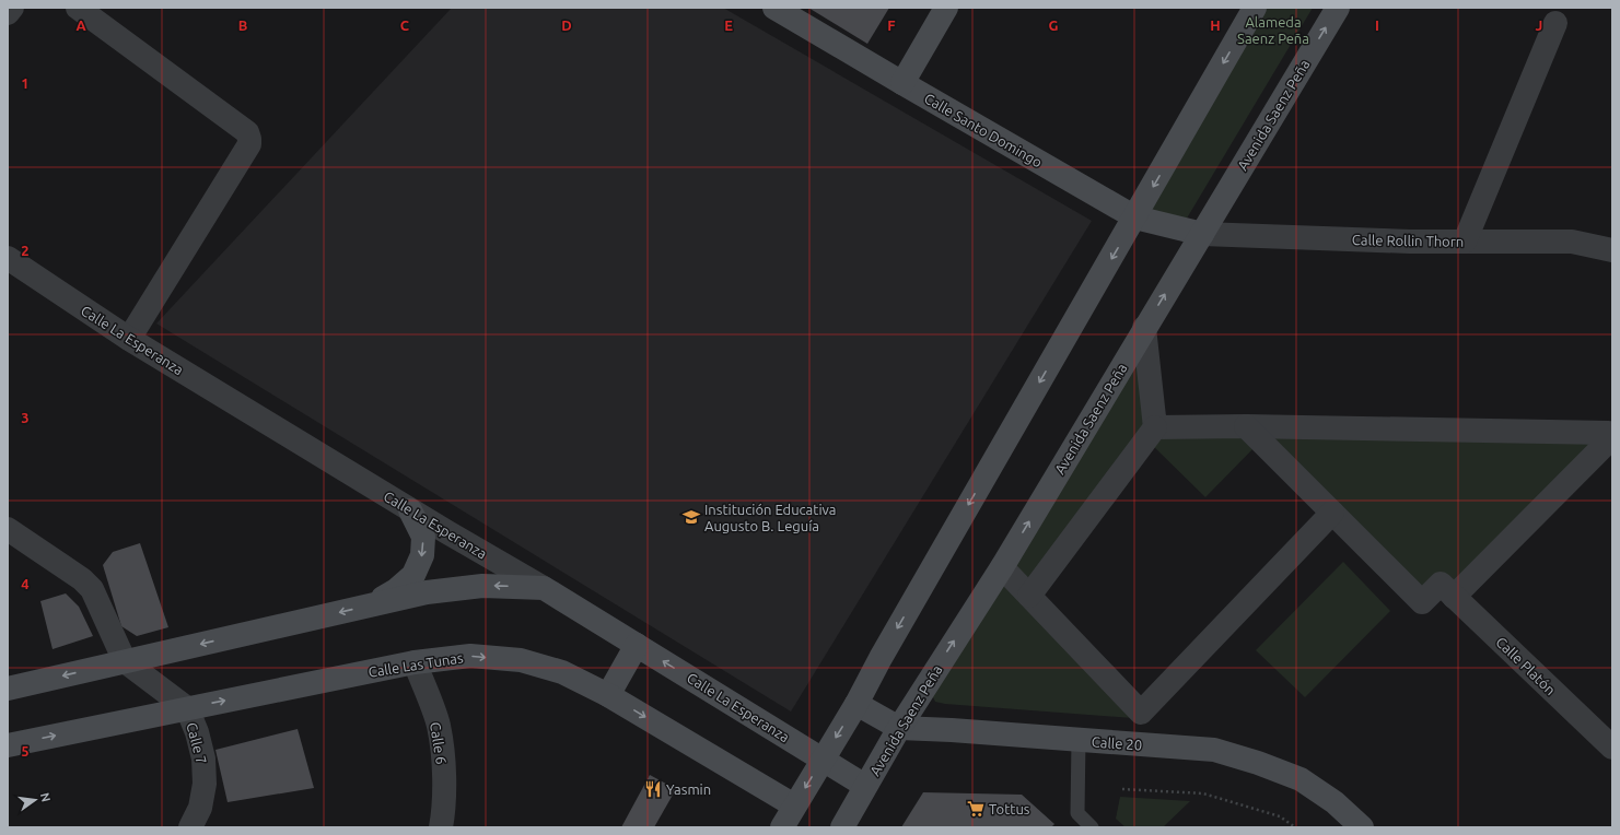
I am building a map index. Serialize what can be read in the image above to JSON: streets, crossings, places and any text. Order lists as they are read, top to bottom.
{
  "streets": {
    "main road": [
      "Avenida Saenz Peña",
      "Calle Santo Domingo",
      "Calle La Esperanza",
      "Calle Las Tunas",
      "Calle 20"
    ],
    "street": [
      "Calle Rollin Thorn",
      "Calle Platón",
      "Calle 7",
      "Calle 6"
    ]
  },
  "crossings": [
    ["Avenida Saenz Peña", "Calle Santo Domingo"],
    ["Avenida Saenz Peña", "Calle Rollin Thorn"],
    ["Avenida Saenz Peña", "Calle La Esperanza"],
    ["Avenida Saenz Peña", "Calle 20"],
    ["Calle Santo Domingo", "Calle Rollin Thorn"],
    ["Calle Las Tunas", "Calle 7"],
    ["Calle Las Tunas", "Calle 6"]
  ],
  "parks": ["Alameda Saenz Peña"],
  "places": {
    "school or university": ["Institución Educativa Augusto B. Leguía"],
    "restaurant": ["Yasmin"],
    "supermarket": ["Tottus"]
  },
  "north": "right",
  "grid": {
    "columns": [
      "A",
      "B",
      "C",
      "D",
      "E",
      "F",
      "G",
      "H",
      "I",
      "J"
    ],
    "rows": [
      "1",
      "2",
      "3",
      "4",
      "5"
    ]
  }
}
